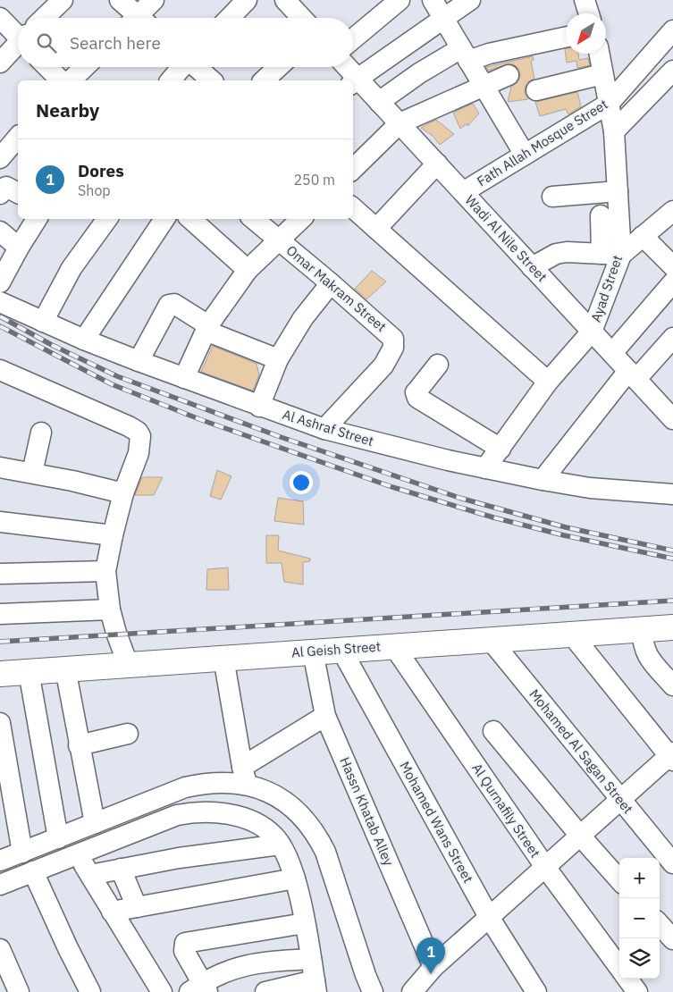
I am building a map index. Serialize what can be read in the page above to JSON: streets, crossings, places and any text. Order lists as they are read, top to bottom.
{
  "streets": {
    "main road": ["Al Geish Street"],
    "street": [
      "Fath Allah Mosque Street",
      "Wadi Al Nile Street",
      "Omar Makram Street",
      "Ayad Street",
      "Al Ashraf Street",
      "Mohamed Al Sagan Street",
      "Al Qurnafily Street",
      "Hassn Khatab Alley",
      "Mohamed Wans Street"
    ]
  },
  "crossings": [
    ["Fath Allah Mosque Street", "Wadi Al Nile Street"],
    ["Fath Allah Mosque Street", "Ayad Street"],
    ["Wadi Al Nile Street", "Ayad Street"],
    ["Omar Makram Street", "Al Ashraf Street"],
    ["Ayad Street", "Al Ashraf Street"],
    ["Al Geish Street", "Mohamed Al Sagan Street"],
    ["Al Geish Street", "Al Qurnafily Street"],
    ["Al Geish Street", "Hassn Khatab Alley"],
    ["Al Geish Street", "Mohamed Wans Street"]
  ],
  "north": "bottom left",
  "page": {
    "search": "Search here",
    "heading": "Nearby",
    "list": [
      {
        "mark": "1",
        "name": "Dores",
        "note": "Shop",
        "value": "250 m"
      }
    ],
    "map_buttons": ["+", "−"],
    "pins": "1"
  }
}
